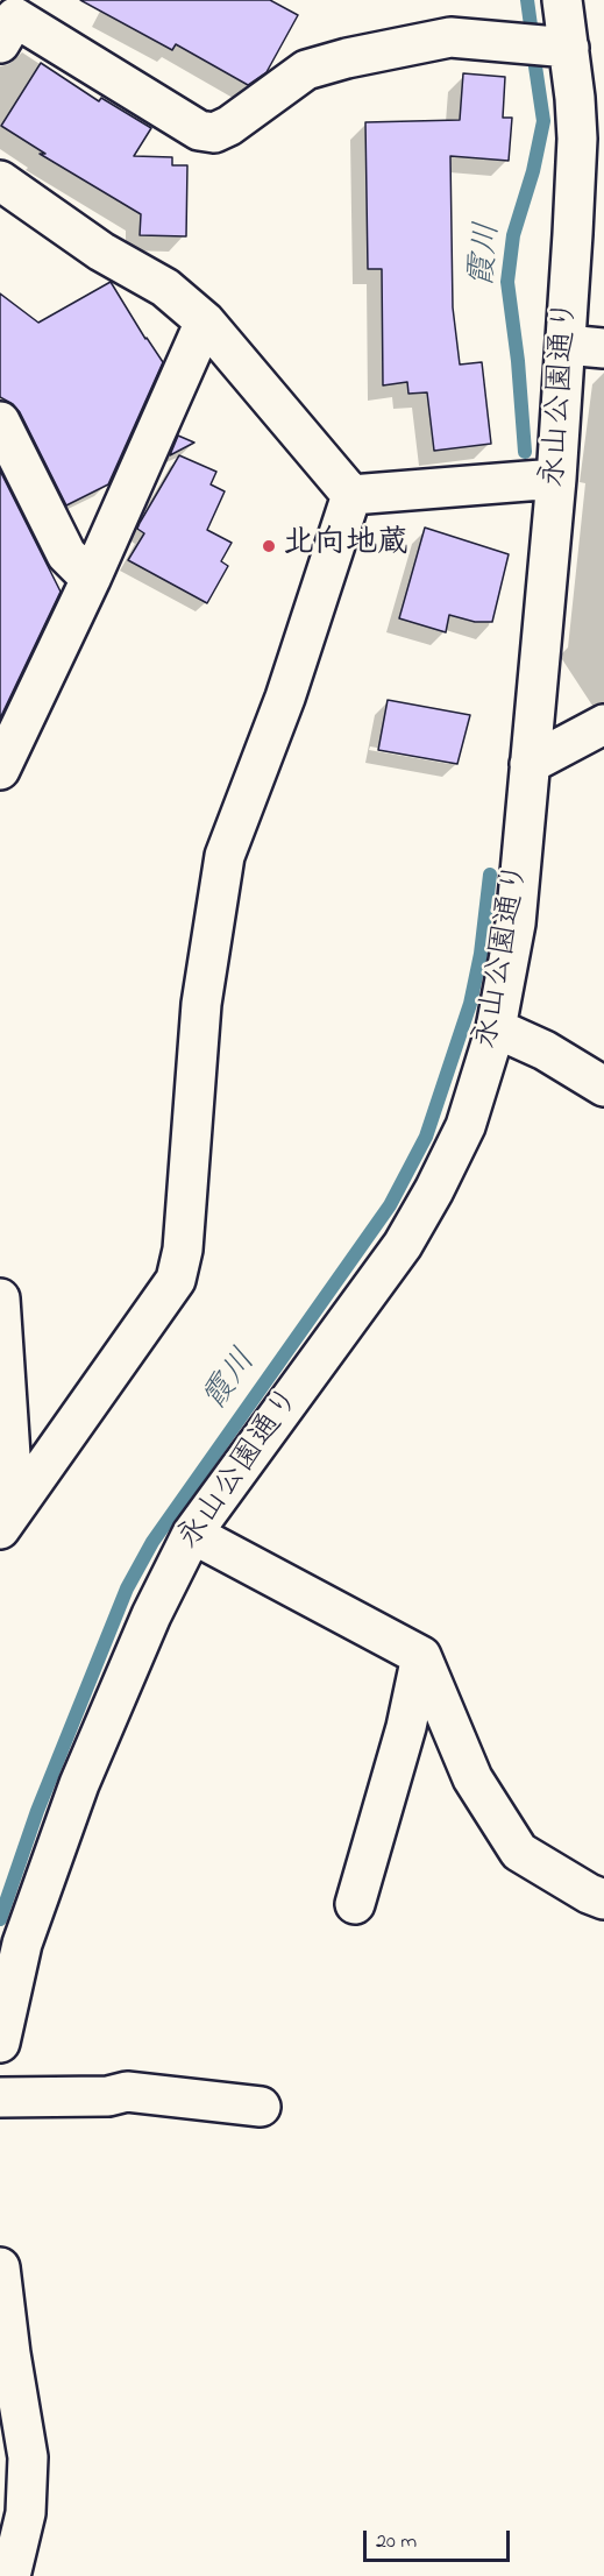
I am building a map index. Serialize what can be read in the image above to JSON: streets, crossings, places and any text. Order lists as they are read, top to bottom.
{
  "streets": {
    "street": ["永山公園通り"]
  },
  "water": ["霞川"],
  "places": ["北向地蔵"],
  "scale_bar": "20 m"
}
